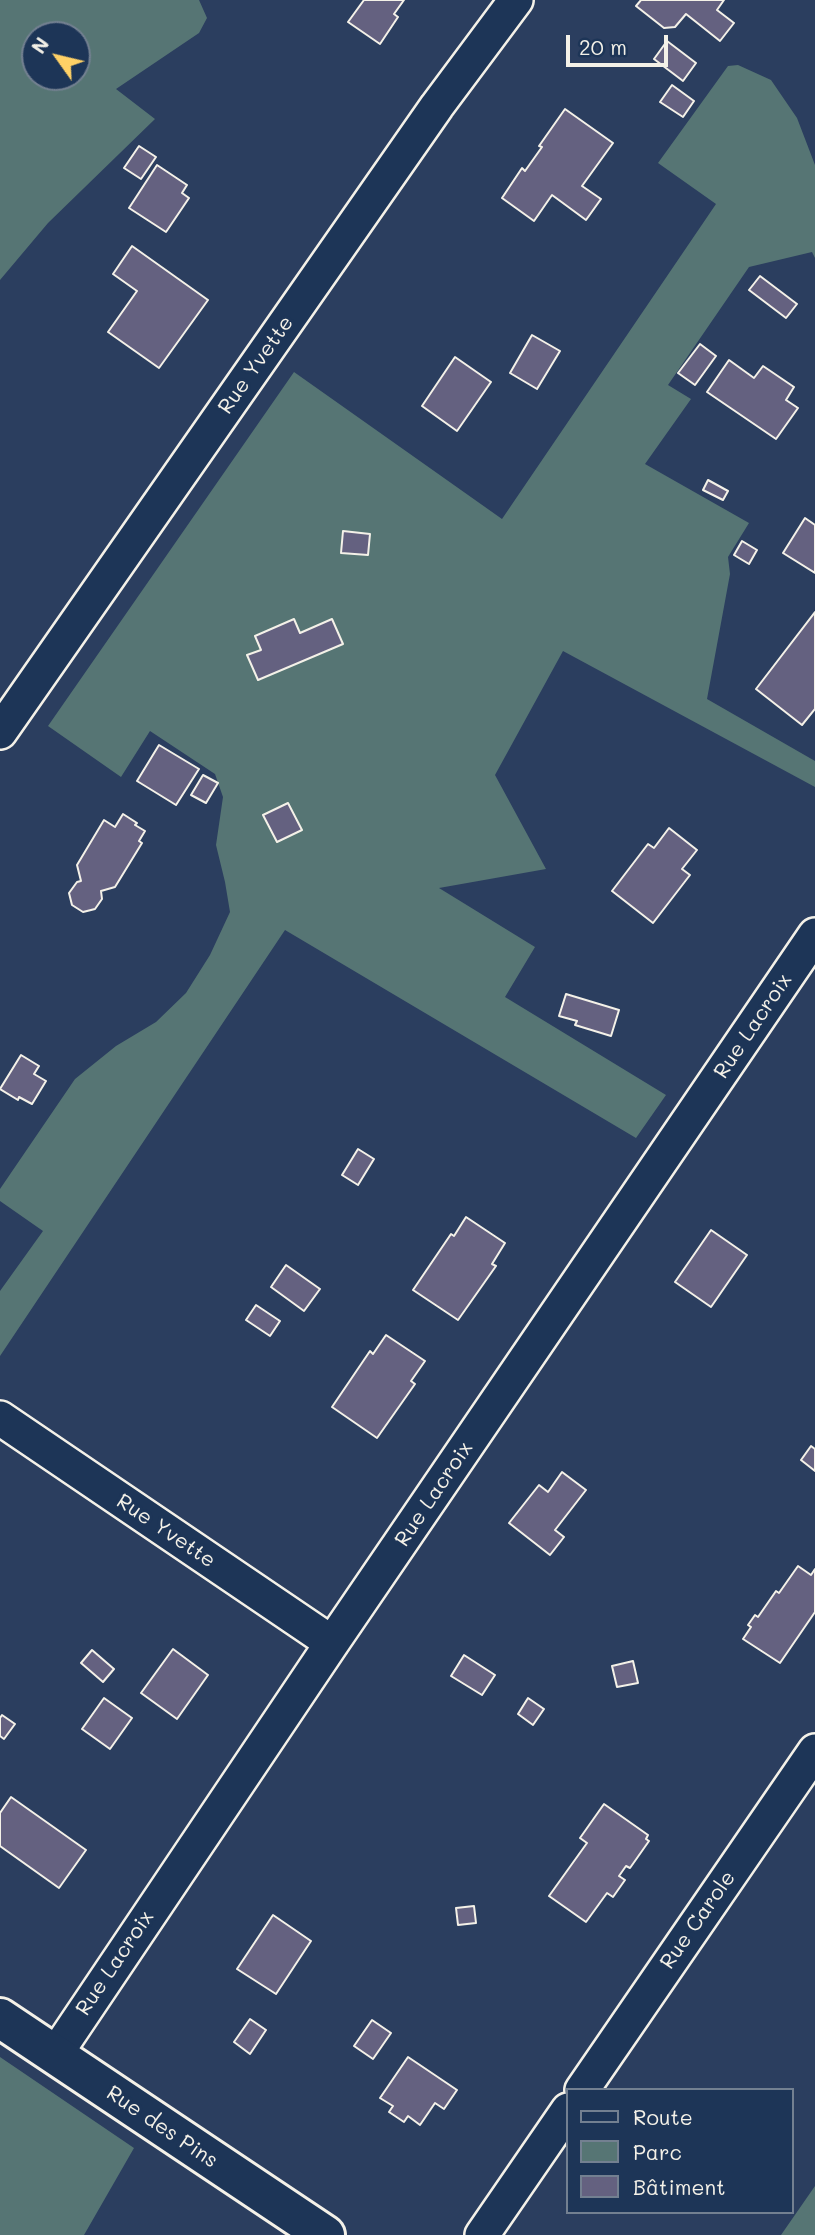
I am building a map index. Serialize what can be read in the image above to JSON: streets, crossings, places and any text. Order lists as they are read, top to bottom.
{
  "streets": {
    "street": [
      "Rue Yvette",
      "Rue Lacroix",
      "Rue Carole",
      "Rue des Pins"
    ]
  },
  "crossings": [
    ["Rue Yvette", "Rue Lacroix"],
    ["Rue Lacroix", "Rue des Pins"]
  ],
  "legend": ["Route", "Parc", "Bâtiment"],
  "scale_bar": "20 m",
  "north": "top left"
}
